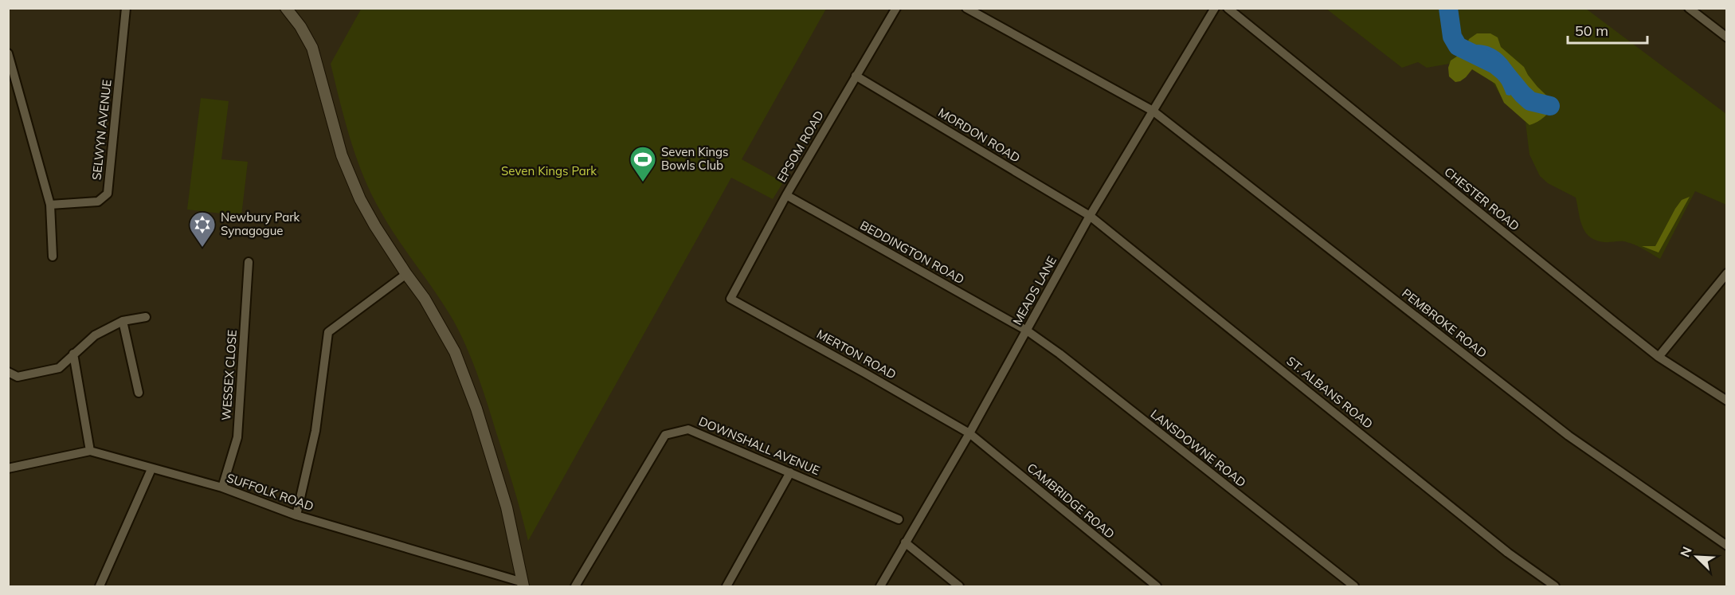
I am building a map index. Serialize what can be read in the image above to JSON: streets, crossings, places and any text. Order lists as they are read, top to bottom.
{
  "streets": {
    "street": [
      "SELWYN AVENUE",
      "MORDON ROAD",
      "EPSOM ROAD",
      "CHESTER ROAD",
      "BEDDINGTON ROAD",
      "MEADS LANE",
      "PEMBROKE ROAD",
      "MERTON ROAD",
      "WESSEX CLOSE",
      "ST. ALBANS ROAD",
      "DOWNSHALL AVENUE",
      "LANSDOWNE ROAD",
      "SUFFOLK ROAD",
      "CAMBRIDGE ROAD"
    ]
  },
  "crossings": [
    ["MORDON ROAD", "EPSOM ROAD"],
    ["MORDON ROAD", "MEADS LANE"],
    ["MORDON ROAD", "ST. ALBANS ROAD"],
    ["EPSOM ROAD", "BEDDINGTON ROAD"],
    ["EPSOM ROAD", "MERTON ROAD"],
    ["BEDDINGTON ROAD", "MEADS LANE"],
    ["BEDDINGTON ROAD", "LANSDOWNE ROAD"],
    ["MEADS LANE", "PEMBROKE ROAD"],
    ["MEADS LANE", "MERTON ROAD"],
    ["MEADS LANE", "ST. ALBANS ROAD"],
    ["MEADS LANE", "LANSDOWNE ROAD"],
    ["MEADS LANE", "CAMBRIDGE ROAD"],
    ["MERTON ROAD", "CAMBRIDGE ROAD"],
    ["WESSEX CLOSE", "SUFFOLK ROAD"]
  ],
  "parks": ["Seven Kings Park"],
  "places": {
    "sports": ["Seven Kings Bowls Club"],
    "synagogue": ["Newbury Park Synagogue"]
  },
  "scale_bar": "50 m",
  "north": "top left"
}
